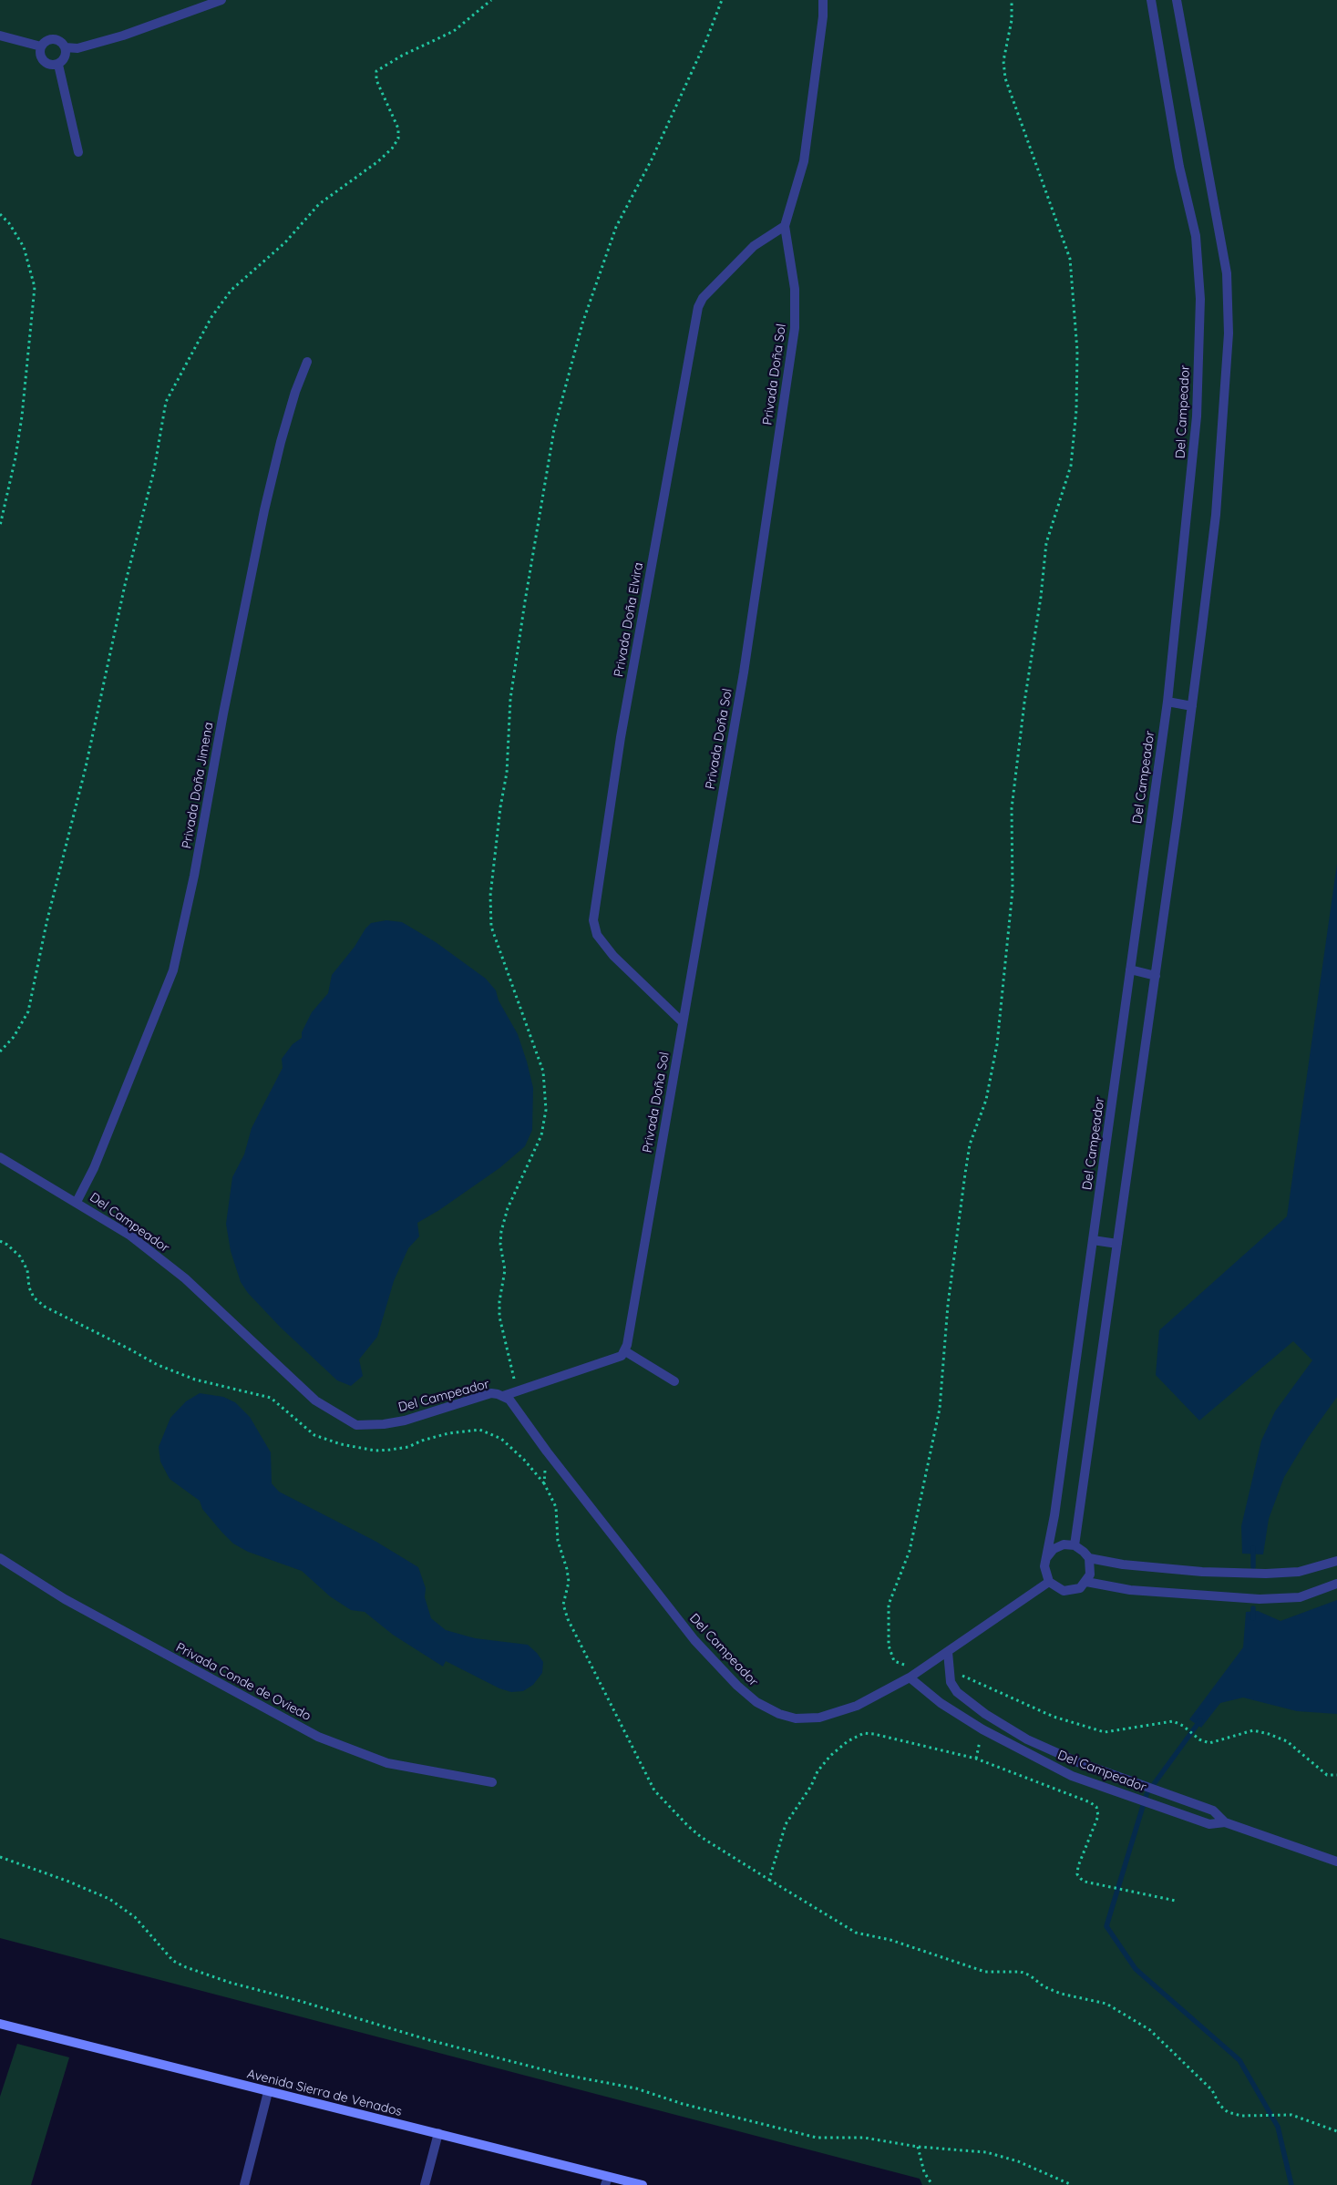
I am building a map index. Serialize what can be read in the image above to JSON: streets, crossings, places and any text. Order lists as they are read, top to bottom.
{
  "streets": {
    "street": [
      "Privada Doña Sol",
      "Del Campeador",
      "Privada Doña Elvira",
      "Privada Doña Jimena",
      "Privada Conde de Oviedo",
      "Avenida Sierra de Venados"
    ]
  },
  "crossings": [
    ["Privada Doña Sol", "Privada Doña Elvira"],
    ["Del Campeador", "Privada Doña Jimena"]
  ]
}
